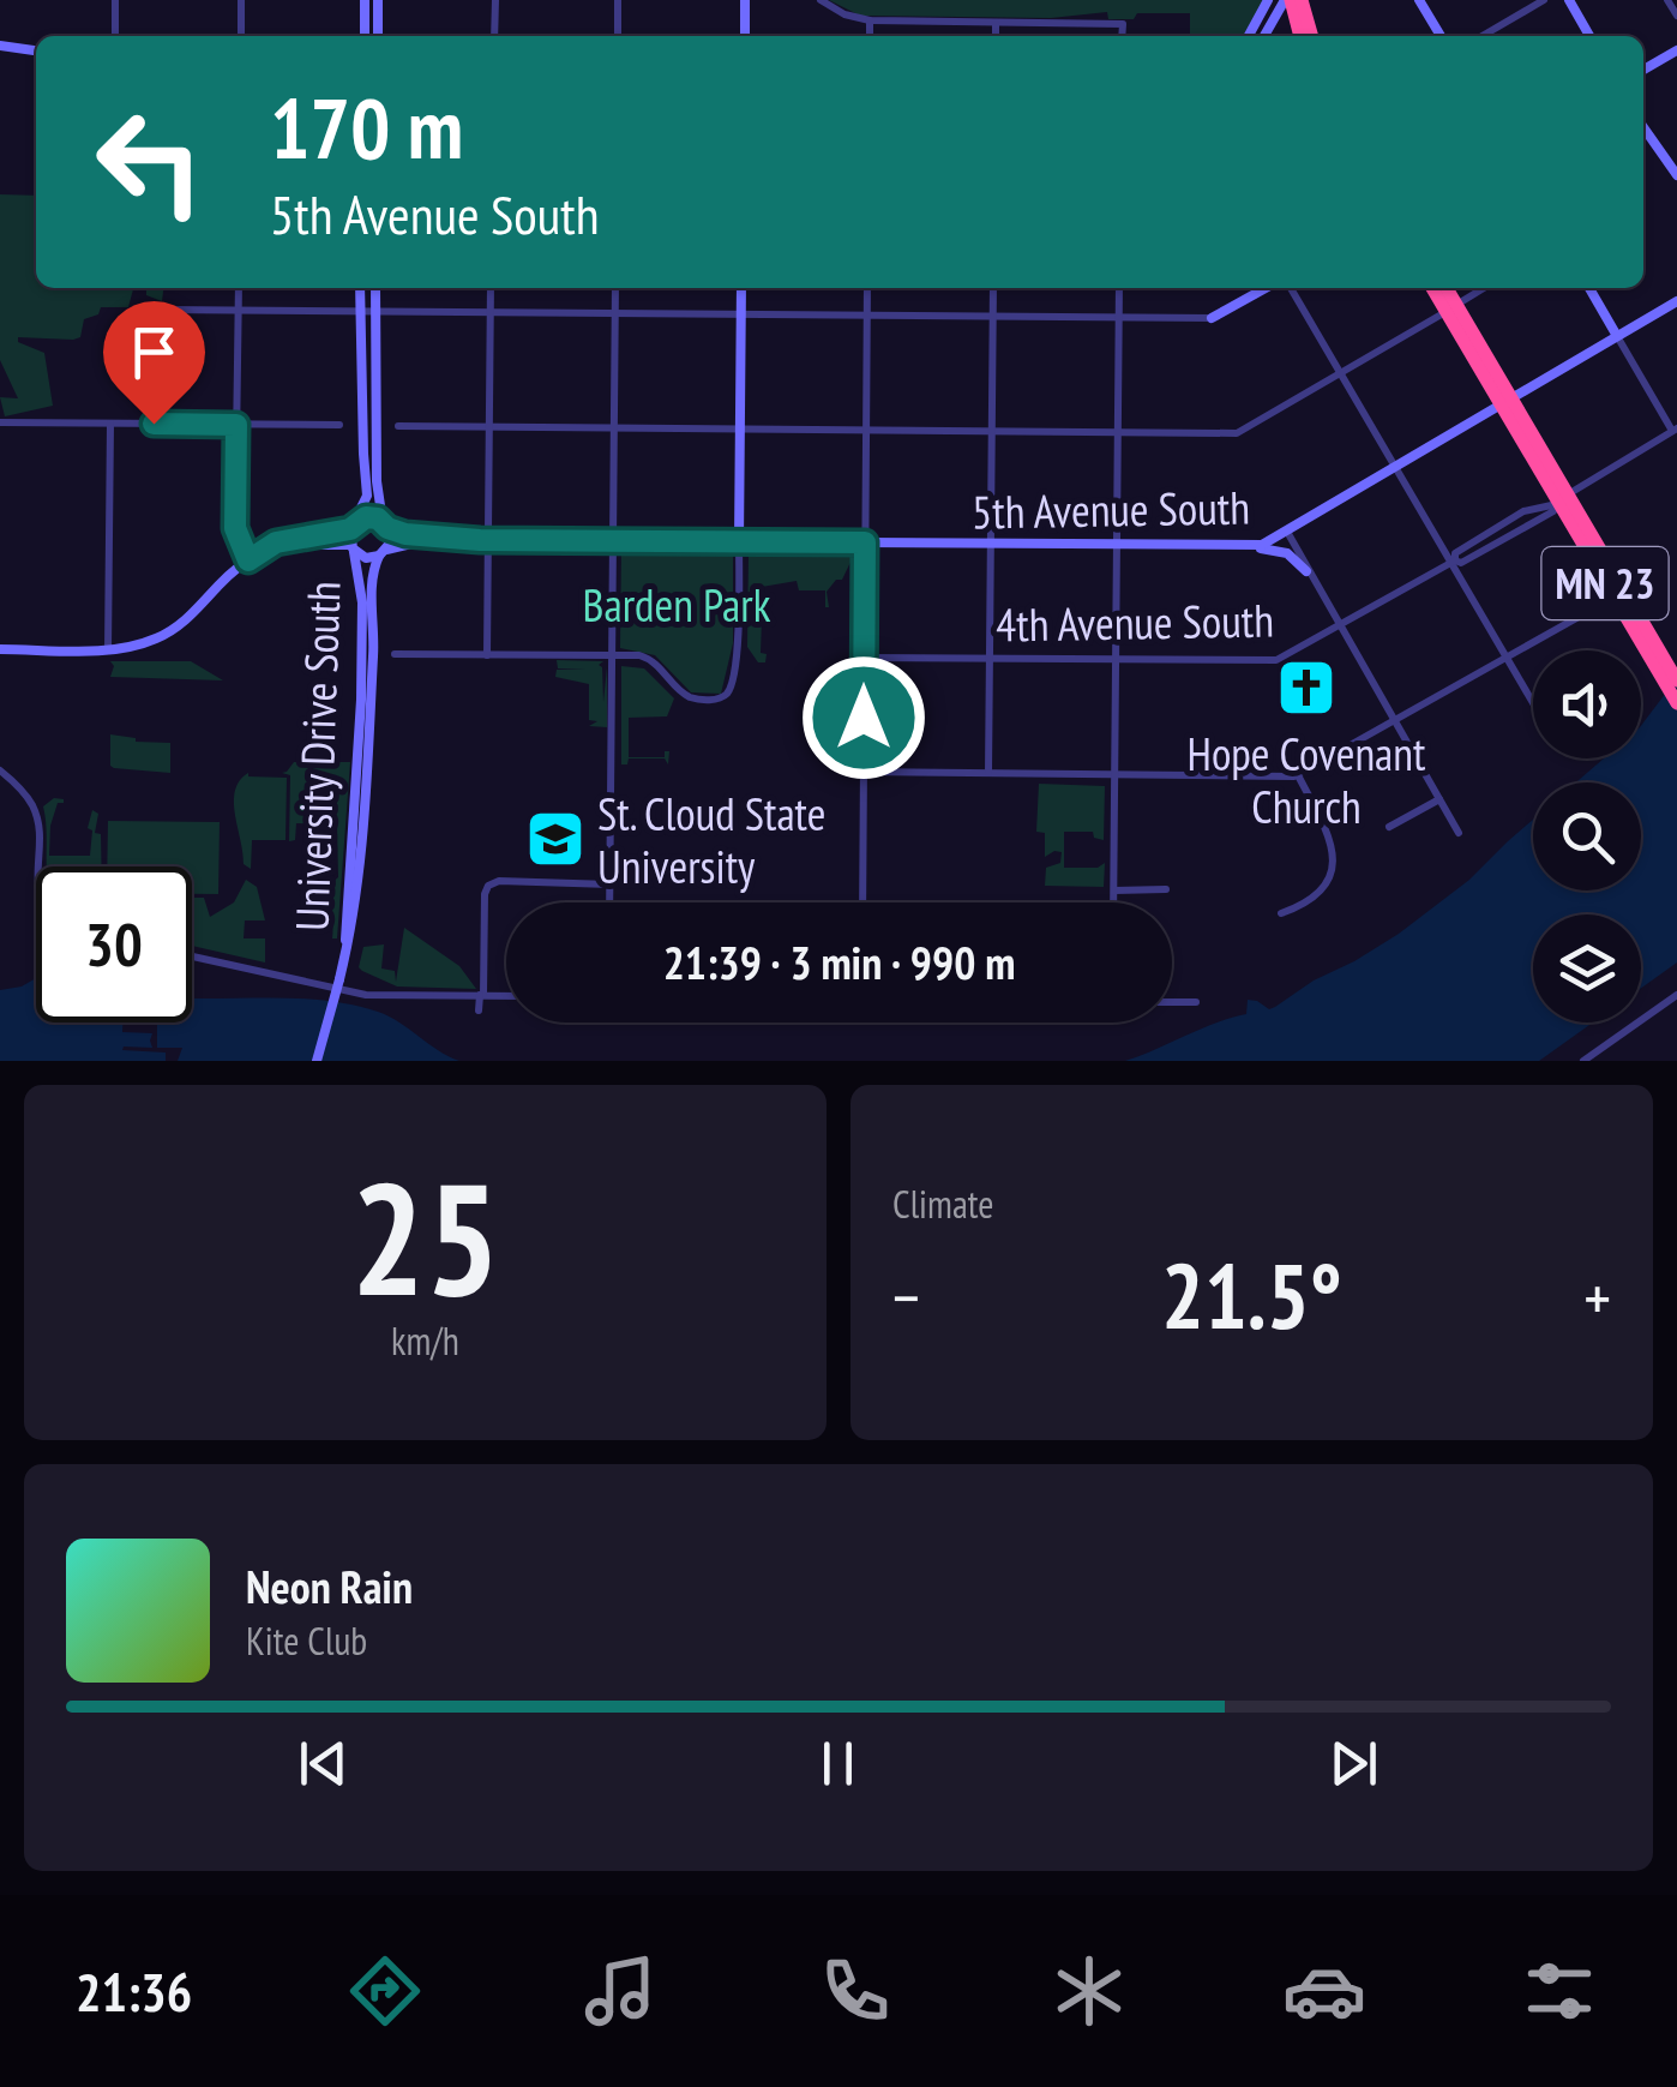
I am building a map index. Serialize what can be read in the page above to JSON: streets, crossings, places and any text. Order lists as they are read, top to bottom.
{
  "streets": {
    "highway": ["MN 23"],
    "street": ["5th Avenue South", "4th Avenue South", "University Drive South"]
  },
  "crossings": [
    ["5th Avenue South", "MN 23"],
    ["5th Avenue South", "University Drive South"],
    ["MN 23", "4th Avenue South"]
  ],
  "parks": ["Barden Park"],
  "places": {
    "church": ["Hope Covenant Church"],
    "school or university": ["St. Cloud State University"]
  },
  "page": {
    "turn": ["170 m", "5th Avenue South"],
    "limit": "30",
    "trip": "21:39 · 3 min · 990 m",
    "tile": [
      ["25", "km/h"],
      "Climate"
    ],
    "heat": ["−", "21.5°", "+"],
    "song": ["Neon Rain", "Kite Club"],
    "tabs": "21:36"
  }
}
